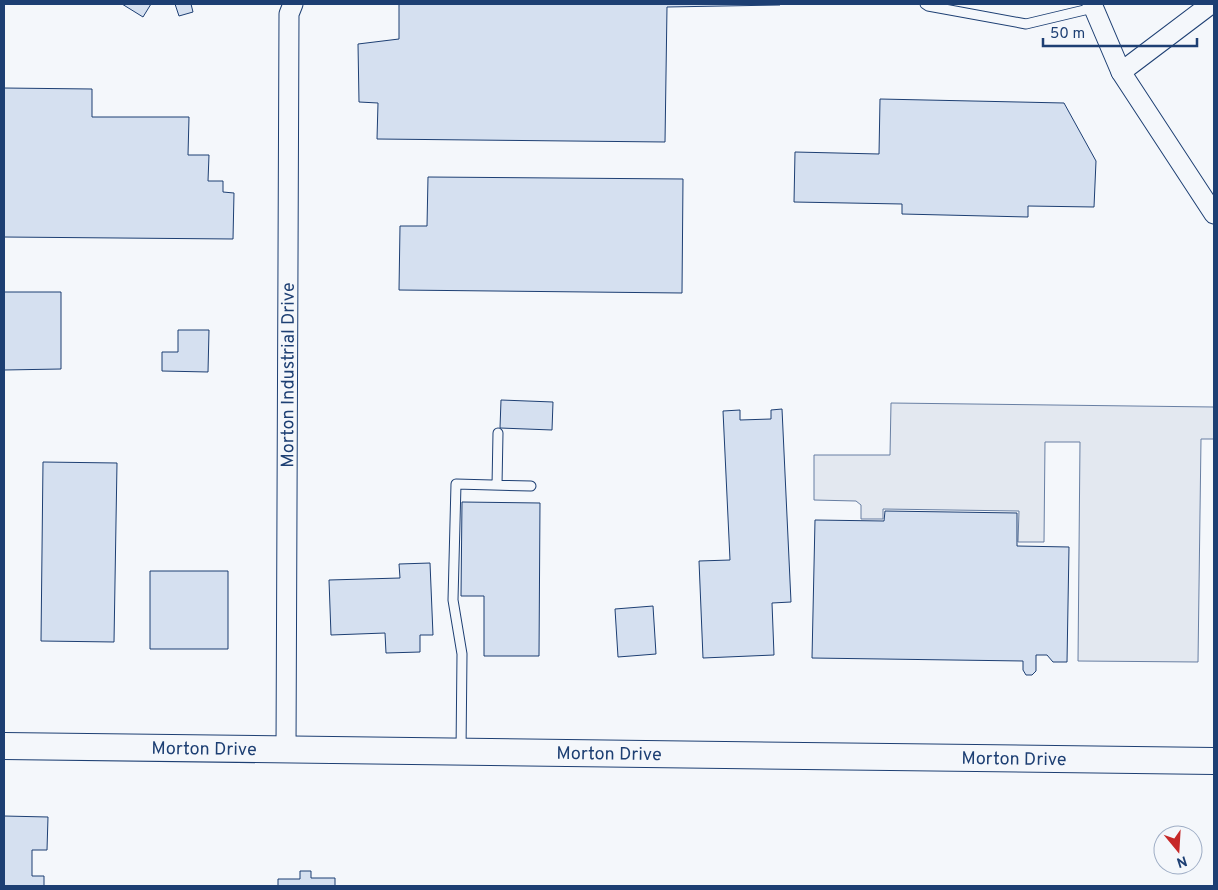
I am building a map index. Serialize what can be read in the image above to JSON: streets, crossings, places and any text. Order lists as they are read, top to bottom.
{
  "streets": {
    "street": ["Morton Industrial Drive", "Morton Drive"]
  },
  "crossings": [
    ["Morton Industrial Drive", "Morton Drive"]
  ],
  "scale_bar": "50 m",
  "north": "bottom"
}
